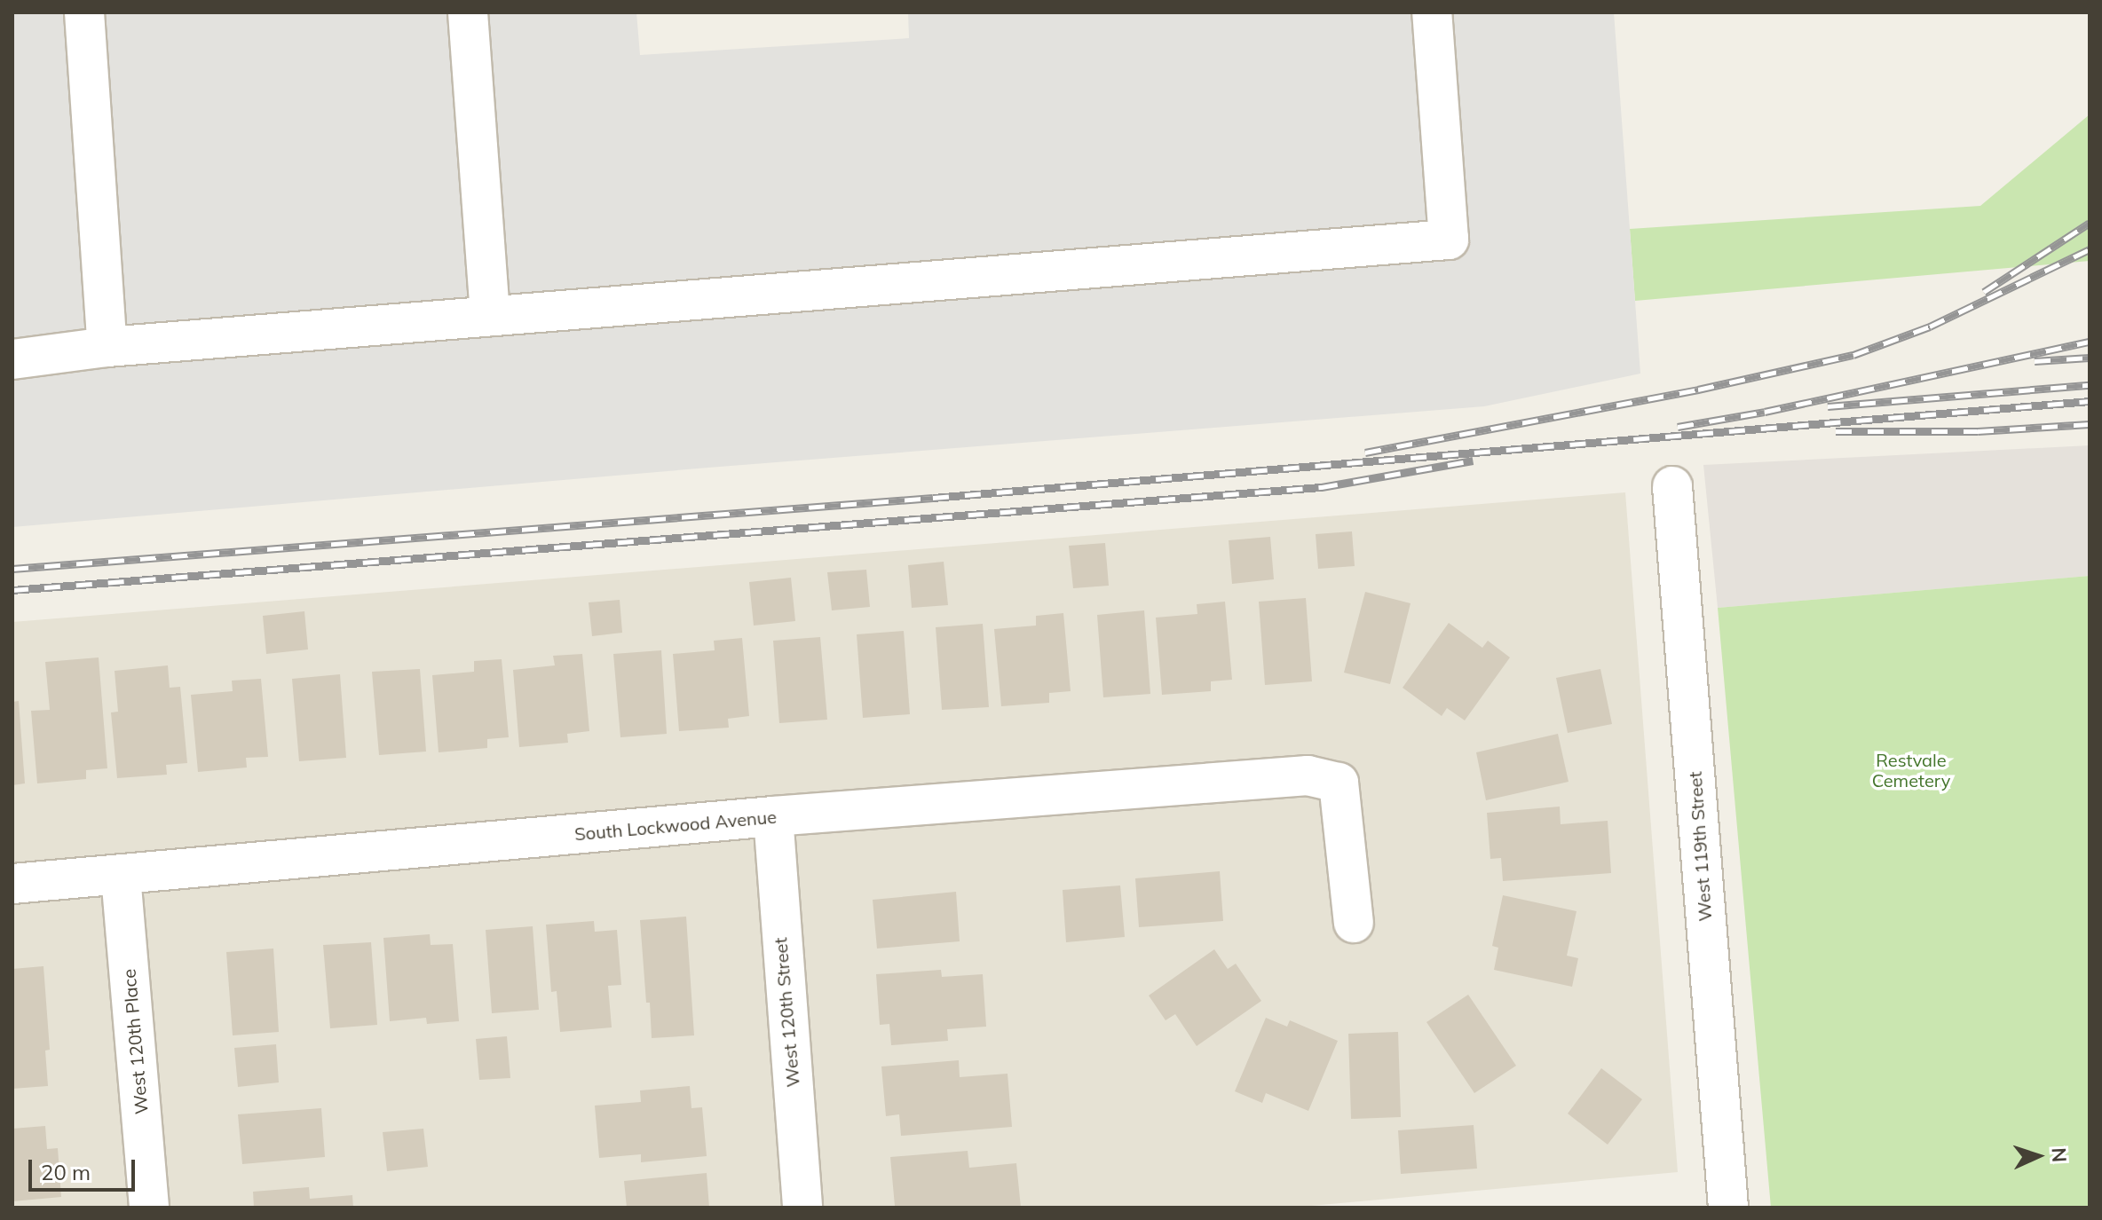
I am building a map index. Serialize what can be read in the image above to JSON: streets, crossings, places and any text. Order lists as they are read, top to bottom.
{
  "streets": {
    "street": [
      "South Lockwood Avenue",
      "West 119th Street",
      "West 120th Street",
      "West 120th Place"
    ]
  },
  "crossings": [
    ["South Lockwood Avenue", "West 120th Street"],
    ["South Lockwood Avenue", "West 120th Place"]
  ],
  "parks": ["Restvale Cemetery"],
  "scale_bar": "20 m",
  "north": "right"
}
